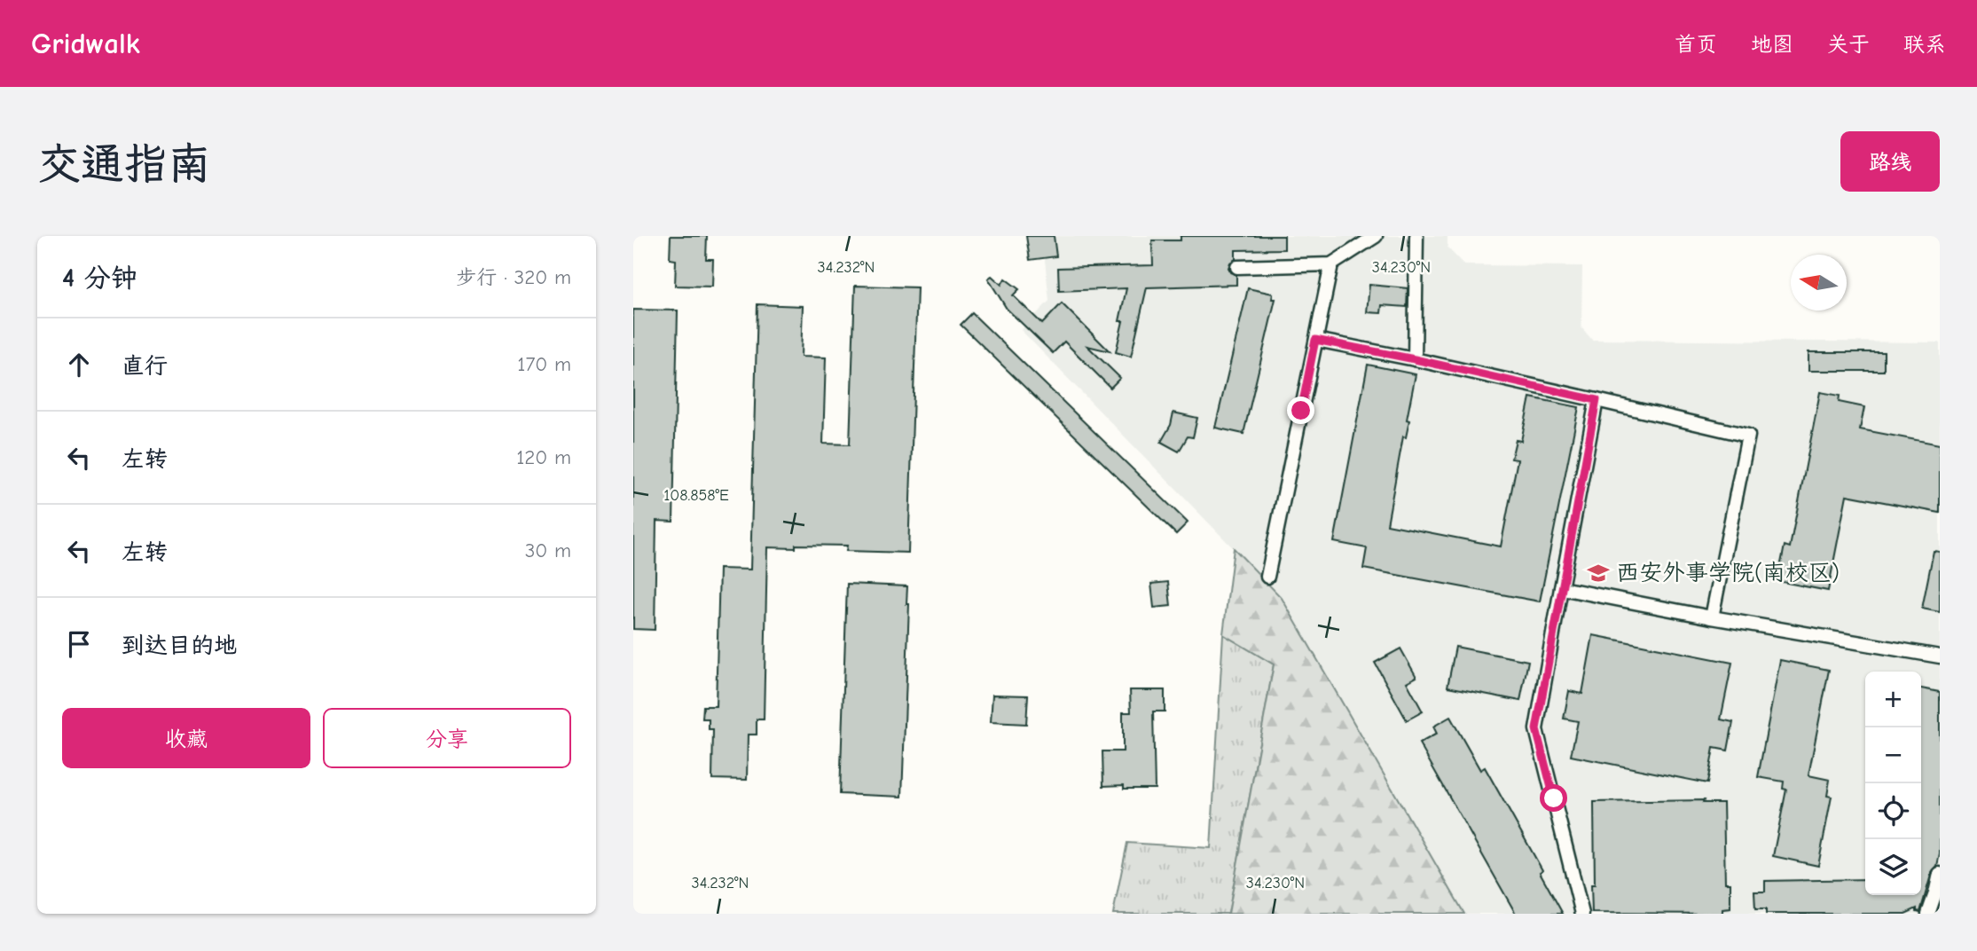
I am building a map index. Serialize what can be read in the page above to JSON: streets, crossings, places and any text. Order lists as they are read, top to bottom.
{
  "places": {
    "school or university": ["西安外事学院(南校区)"]
  },
  "north": "left",
  "page": {
    "header": "Gridwalk",
    "nav": [
      "首页",
      "地图",
      "关于",
      "联系"
    ],
    "buttons": [
      "路线",
      ["收藏", "分享"]
    ],
    "title": "交通指南",
    "heading": ["4 分钟", "步行 · 320 m"],
    "list": [
      ["直行", "170 m"],
      ["左转", "120 m"],
      ["左转", "30 m"],
      "到达目的地"
    ],
    "map_buttons": ["+", "−"]
  },
  "coordinates": ["34.232°N", "34.230°N", "108.858°E"]
}
